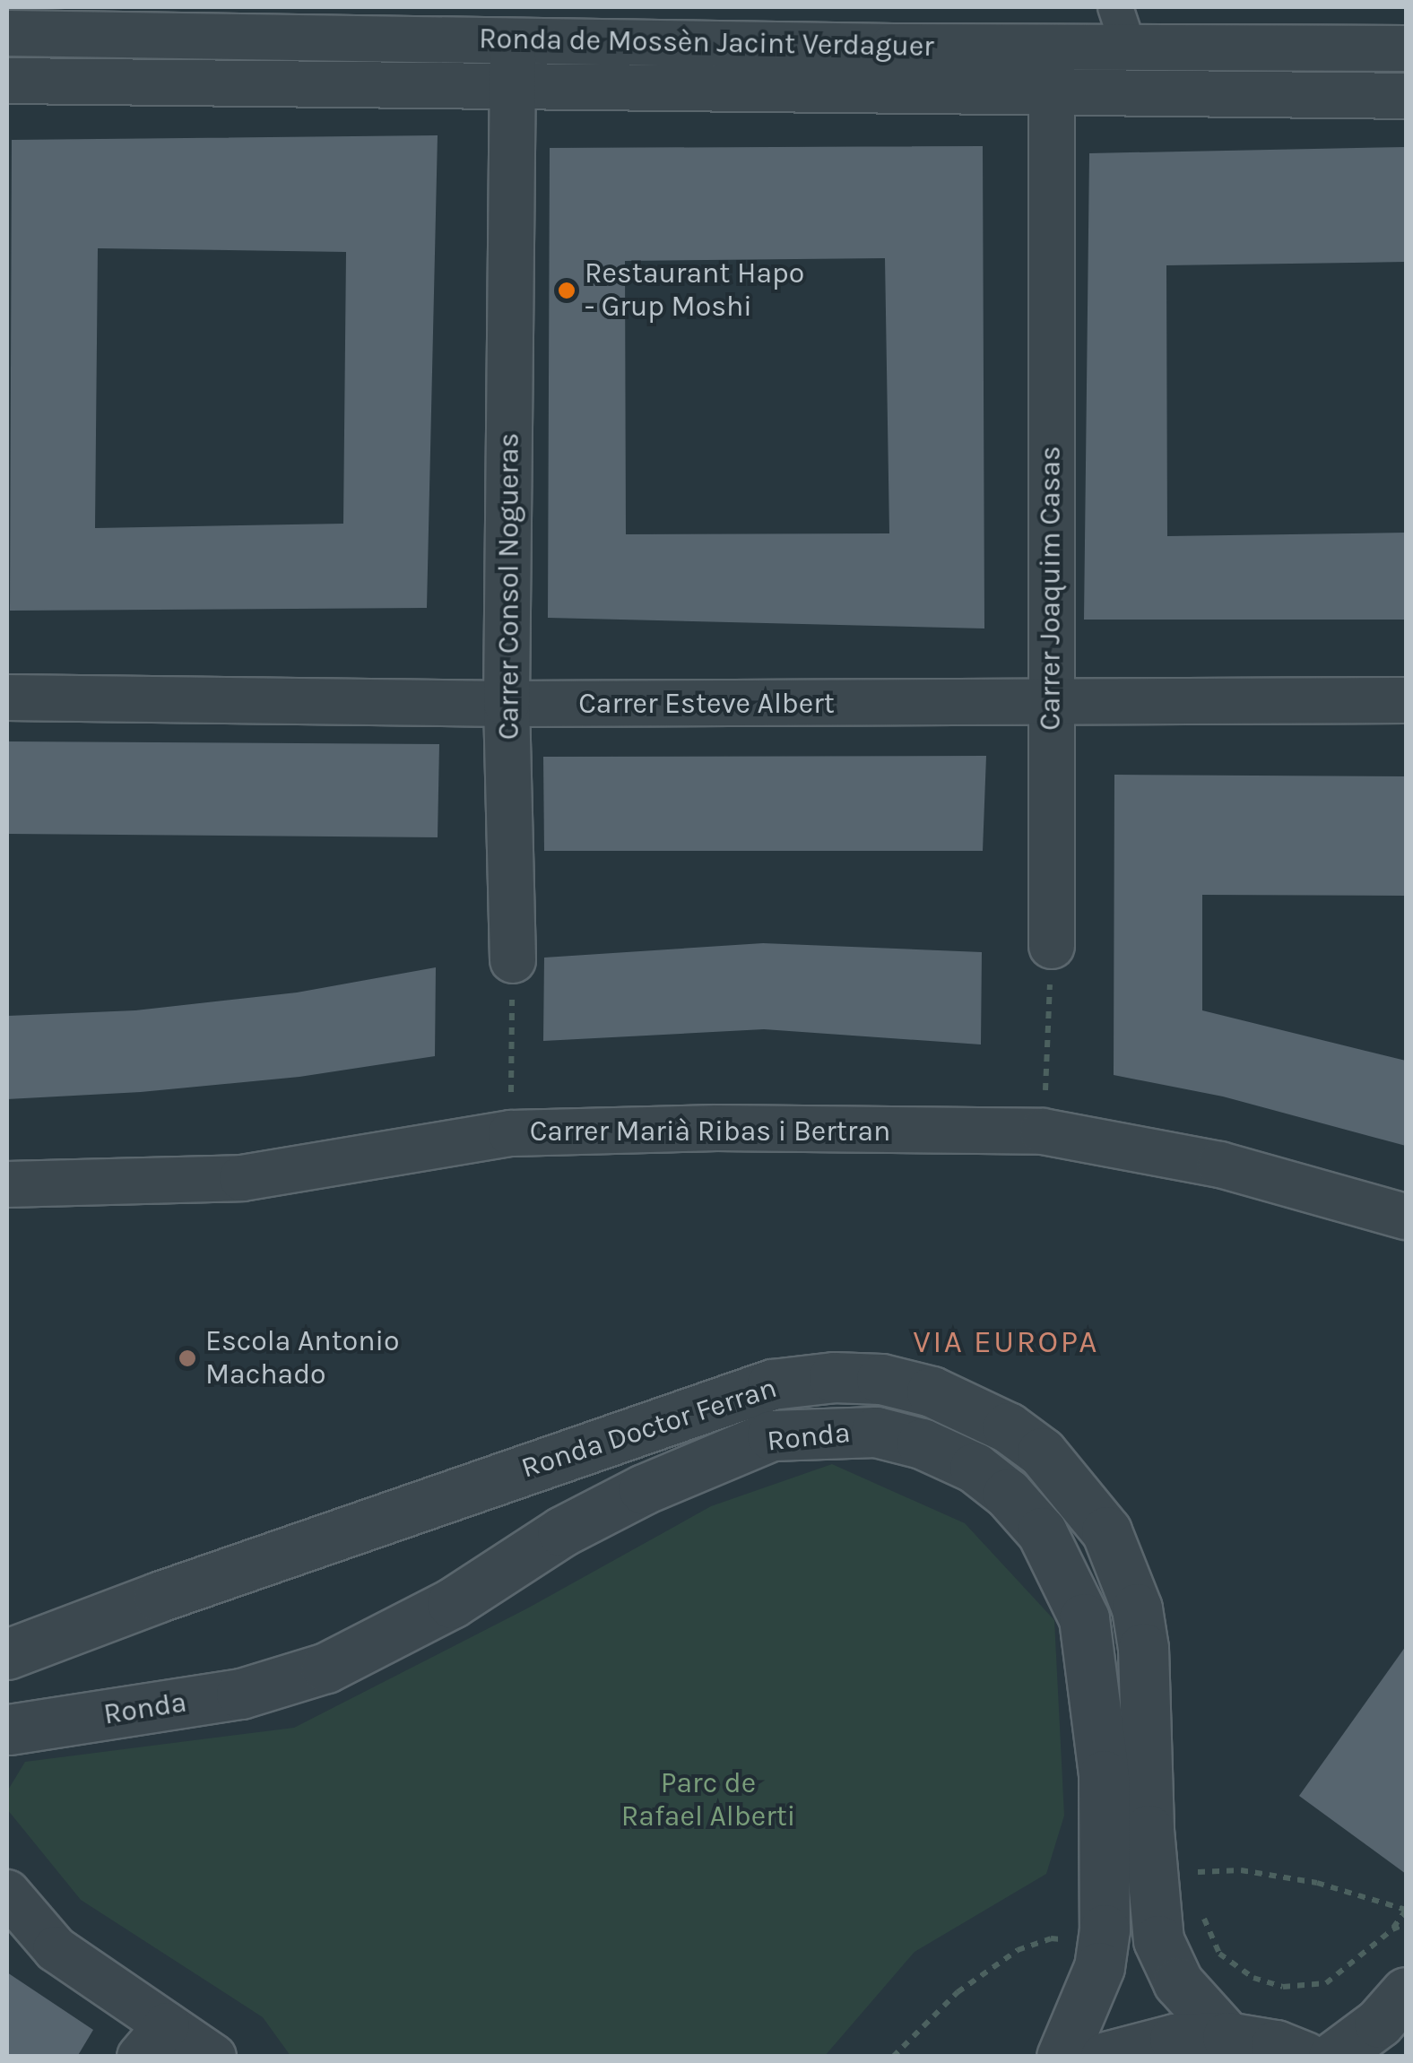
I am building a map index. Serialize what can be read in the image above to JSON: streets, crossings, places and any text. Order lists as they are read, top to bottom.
{
  "streets": {
    "street": [
      "Ronda de Mossèn Jacint Verdaguer",
      "Carrer Consol Nogueras",
      "Carrer Joaquim Casas",
      "Carrer Esteve Albert",
      "Carrer Marià Ribas i Bertran",
      "Ronda Doctor Ferran",
      "Ronda"
    ]
  },
  "crossings": [
    ["Ronda de Mossèn Jacint Verdaguer", "Carrer Consol Nogueras"],
    ["Ronda de Mossèn Jacint Verdaguer", "Carrer Joaquim Casas"],
    ["Carrer Consol Nogueras", "Carrer Esteve Albert"],
    ["Carrer Joaquim Casas", "Carrer Esteve Albert"]
  ],
  "districts": ["VIA EUROPA"],
  "parks": ["Parc de Rafael Alberti"],
  "places": ["Restaurant Hapo - Grup Moshi", "Escola Antonio Machado"]
}
